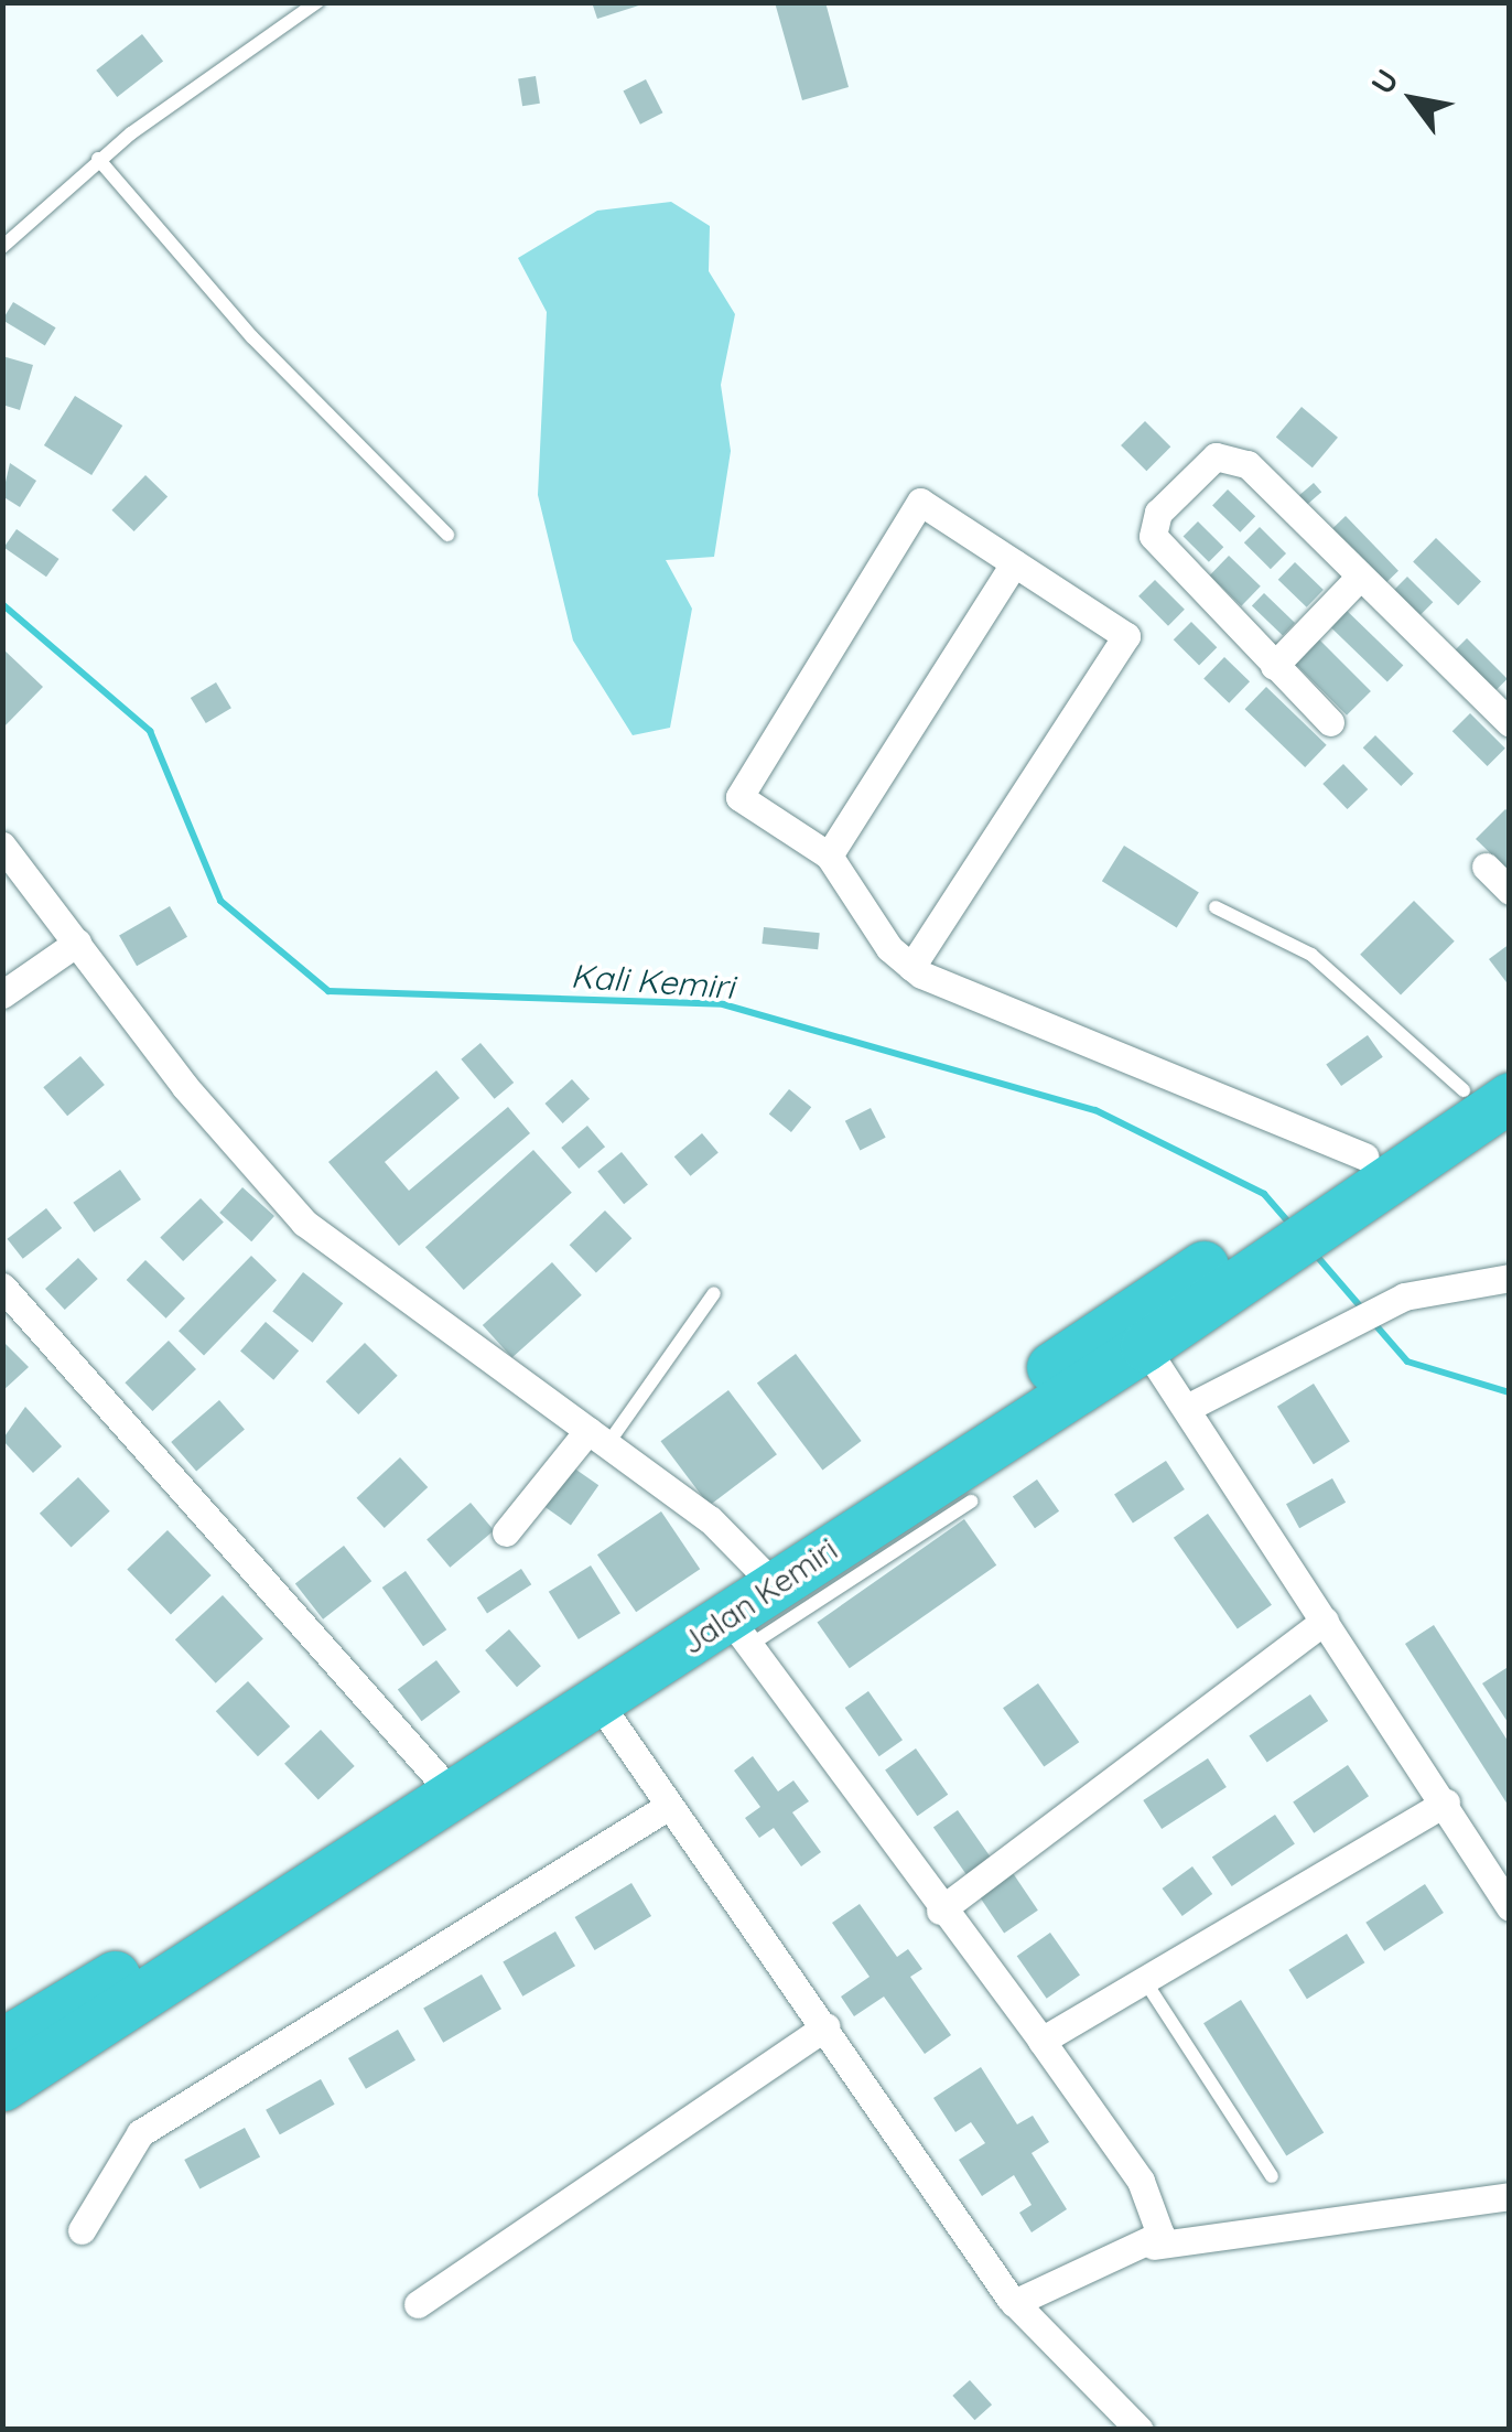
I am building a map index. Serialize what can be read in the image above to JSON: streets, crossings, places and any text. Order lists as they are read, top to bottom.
{
  "streets": {
    "highway": ["Jalan Kemiri"]
  },
  "water": ["Kali Kemiri"],
  "north": "top left"
}
